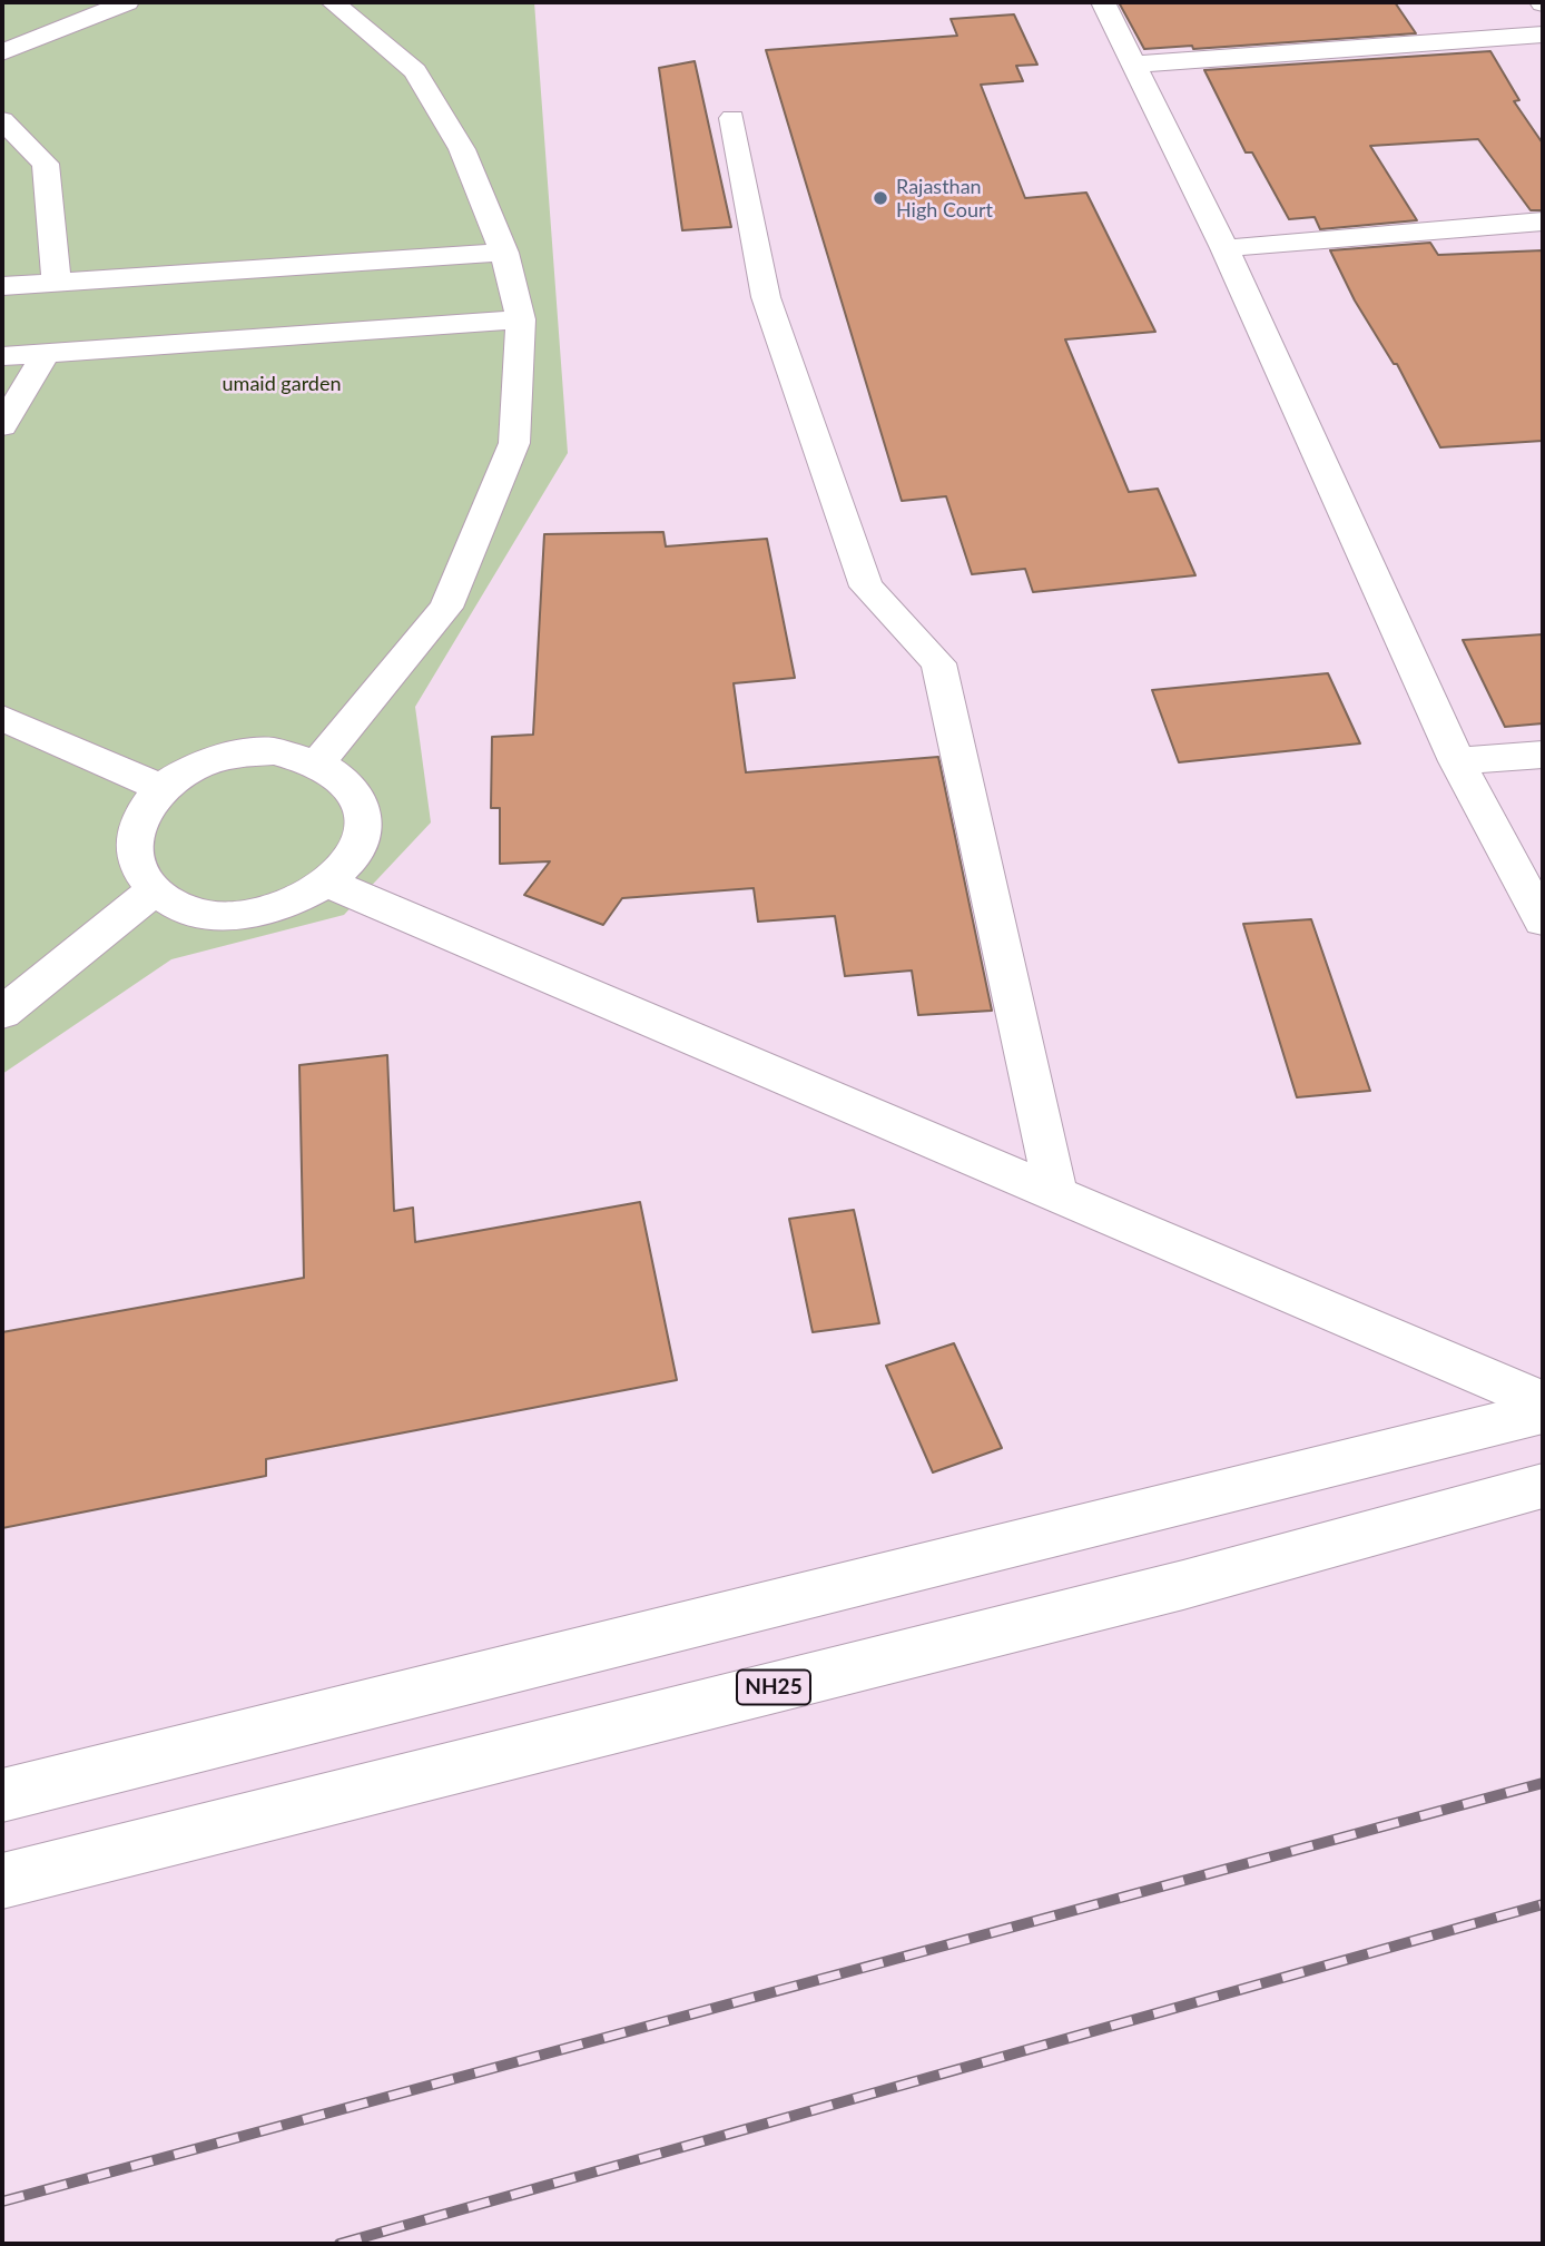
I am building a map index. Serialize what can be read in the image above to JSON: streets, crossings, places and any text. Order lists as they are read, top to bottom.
{
  "streets": {
    "street": ["NH25"]
  },
  "parks": ["umaid garden"],
  "places": ["Rajasthan High Court"]
}
